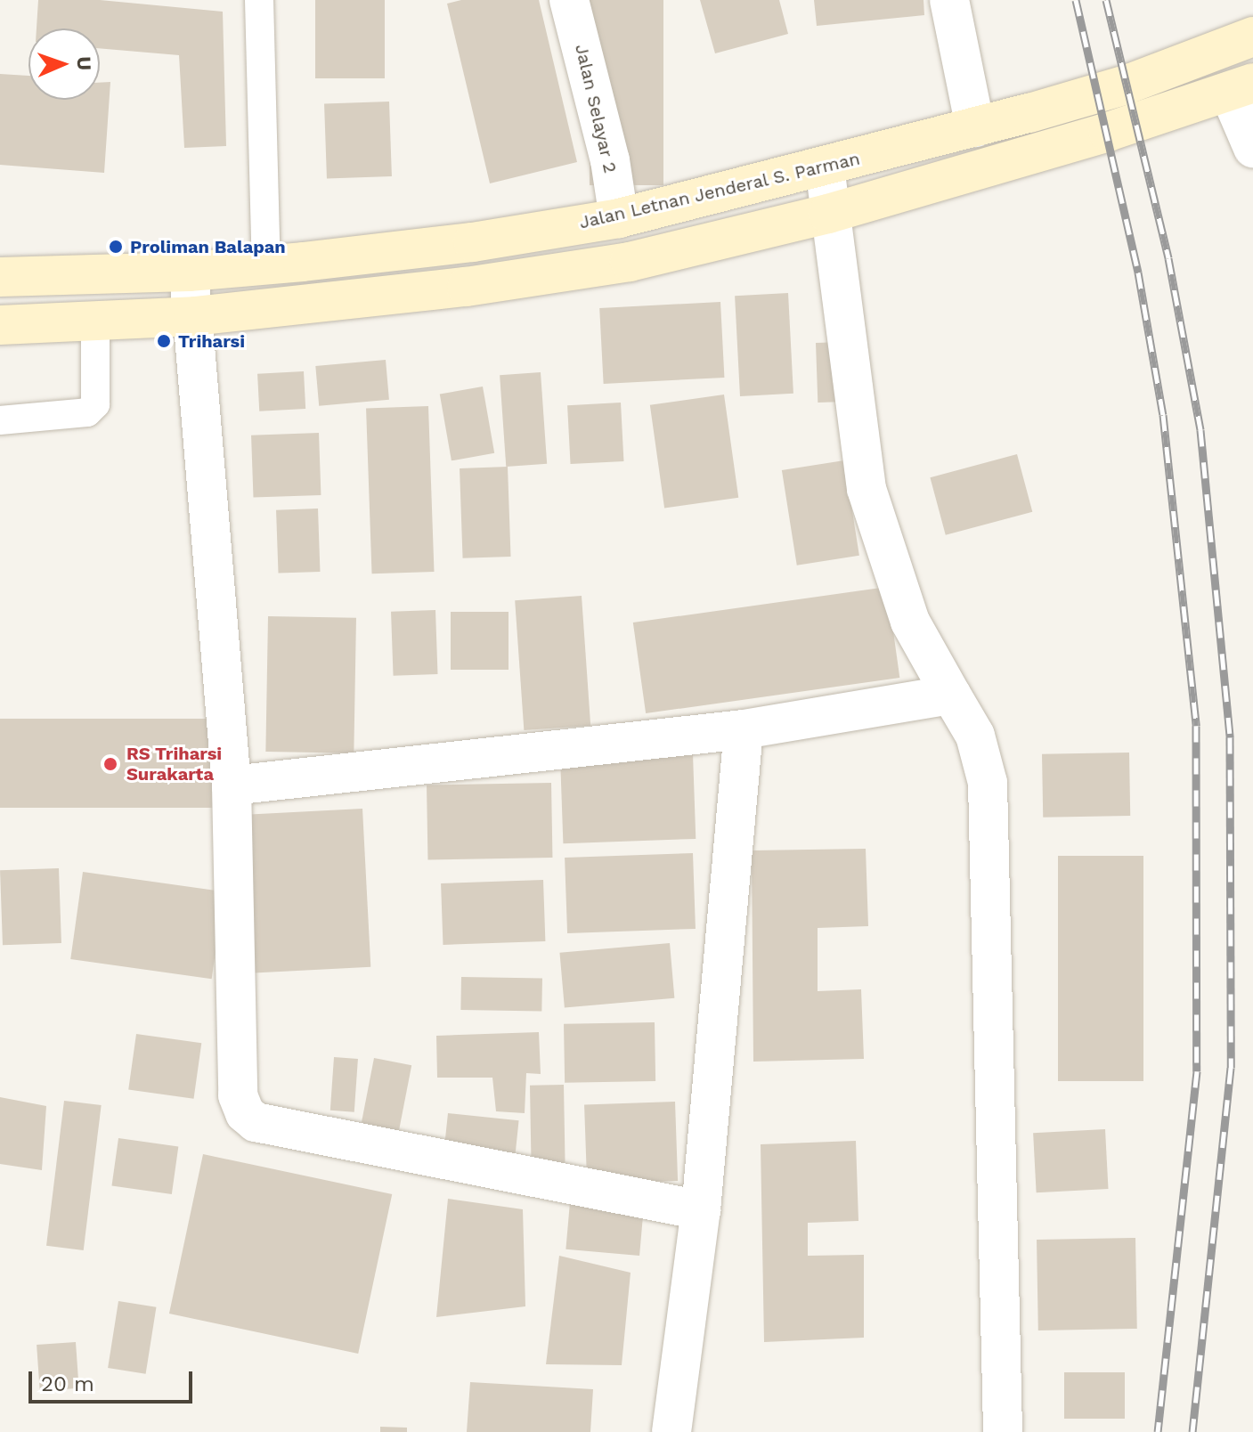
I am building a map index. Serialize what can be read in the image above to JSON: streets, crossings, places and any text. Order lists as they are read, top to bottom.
{
  "streets": {
    "main road": ["Jalan Letnan Jenderal S. Parman"],
    "street": ["Jalan Selayar 2"]
  },
  "crossings": [
    ["Jalan Selayar 2", "Jalan Letnan Jenderal S. Parman"]
  ],
  "places": ["Proliman Balapan", "Triharsi", "RS Triharsi Surakarta"],
  "scale_bar": "20 m",
  "north": "right"
}
